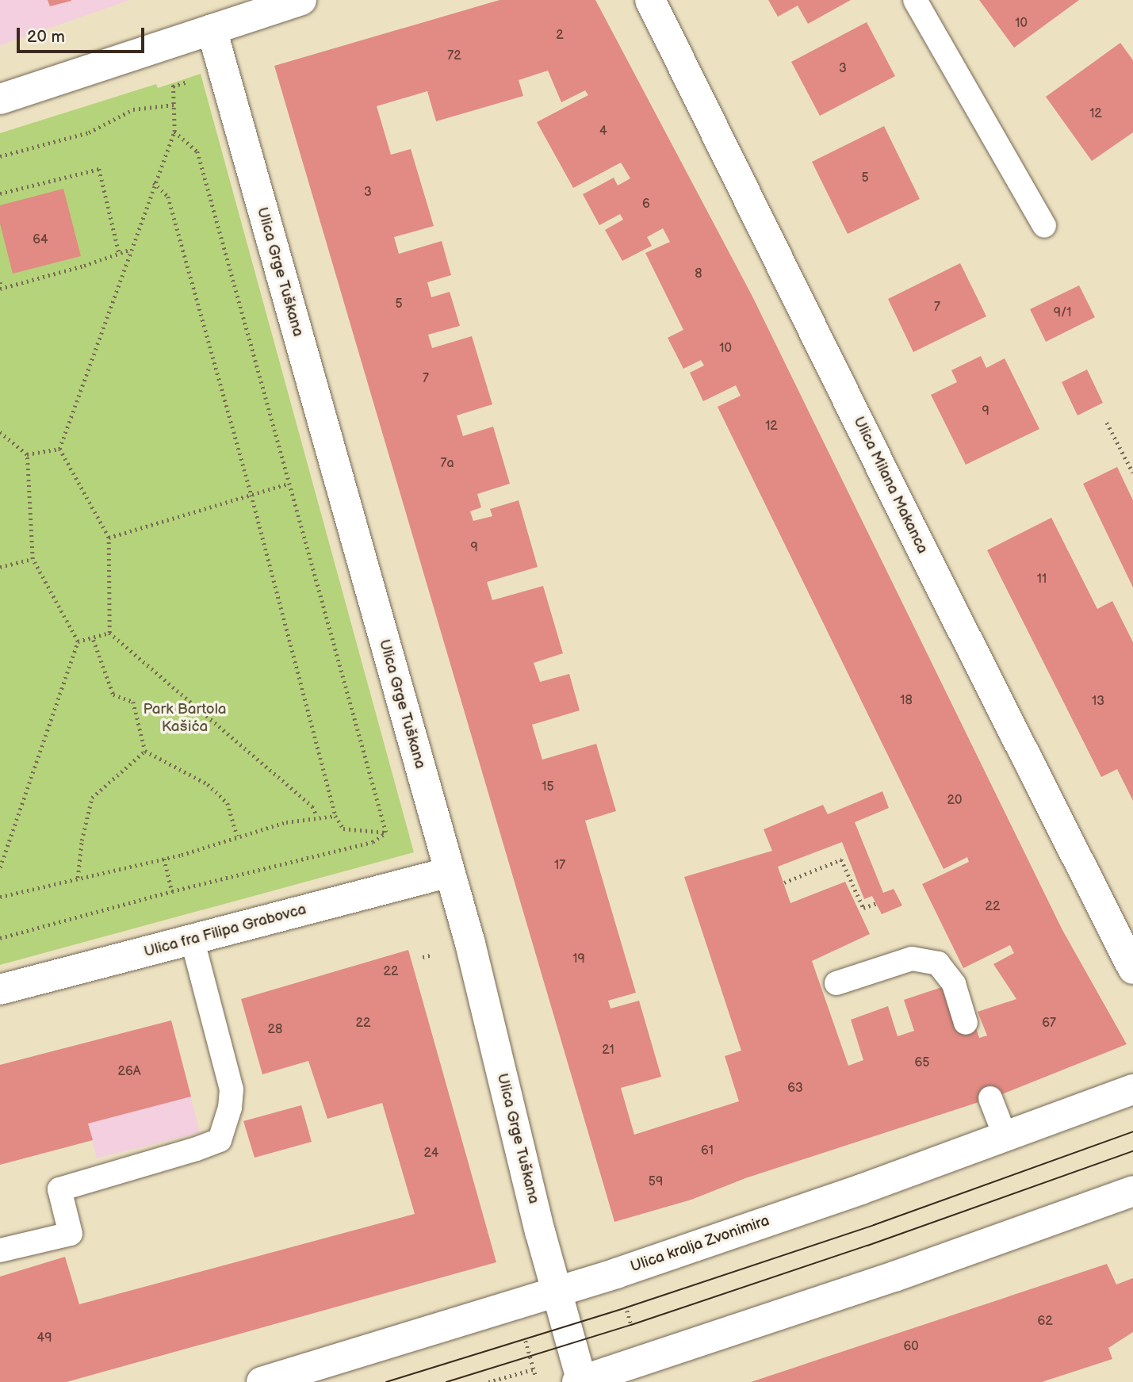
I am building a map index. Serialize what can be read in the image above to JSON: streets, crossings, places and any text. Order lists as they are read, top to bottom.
{
  "streets": {
    "street": [
      "Ulica Grge Tuškana",
      "Ulica Milana Makanca",
      "Ulica fra Filipa Grabovca",
      "Ulica kralja Zvonimira"
    ]
  },
  "crossings": [
    ["Ulica Grge Tuškana", "Ulica fra Filipa Grabovca"],
    ["Ulica Grge Tuškana", "Ulica kralja Zvonimira"]
  ],
  "parks": ["Park Bartola Kašića"],
  "house_numbers": [
    "10",
    "2",
    "72",
    "3",
    "12",
    "4",
    "5",
    "3",
    "6",
    "64",
    "8",
    "5",
    "7",
    "9/1",
    "10",
    "7",
    "9",
    "12",
    "7a",
    "9",
    "11",
    "18",
    "13",
    "15",
    "20",
    "17",
    "22",
    "19",
    "22",
    "22",
    "67",
    "28",
    "21",
    "65",
    "26A",
    "63",
    "61",
    "24",
    "59",
    "62",
    "49",
    "60"
  ],
  "scale_bar": "20 m"
}
